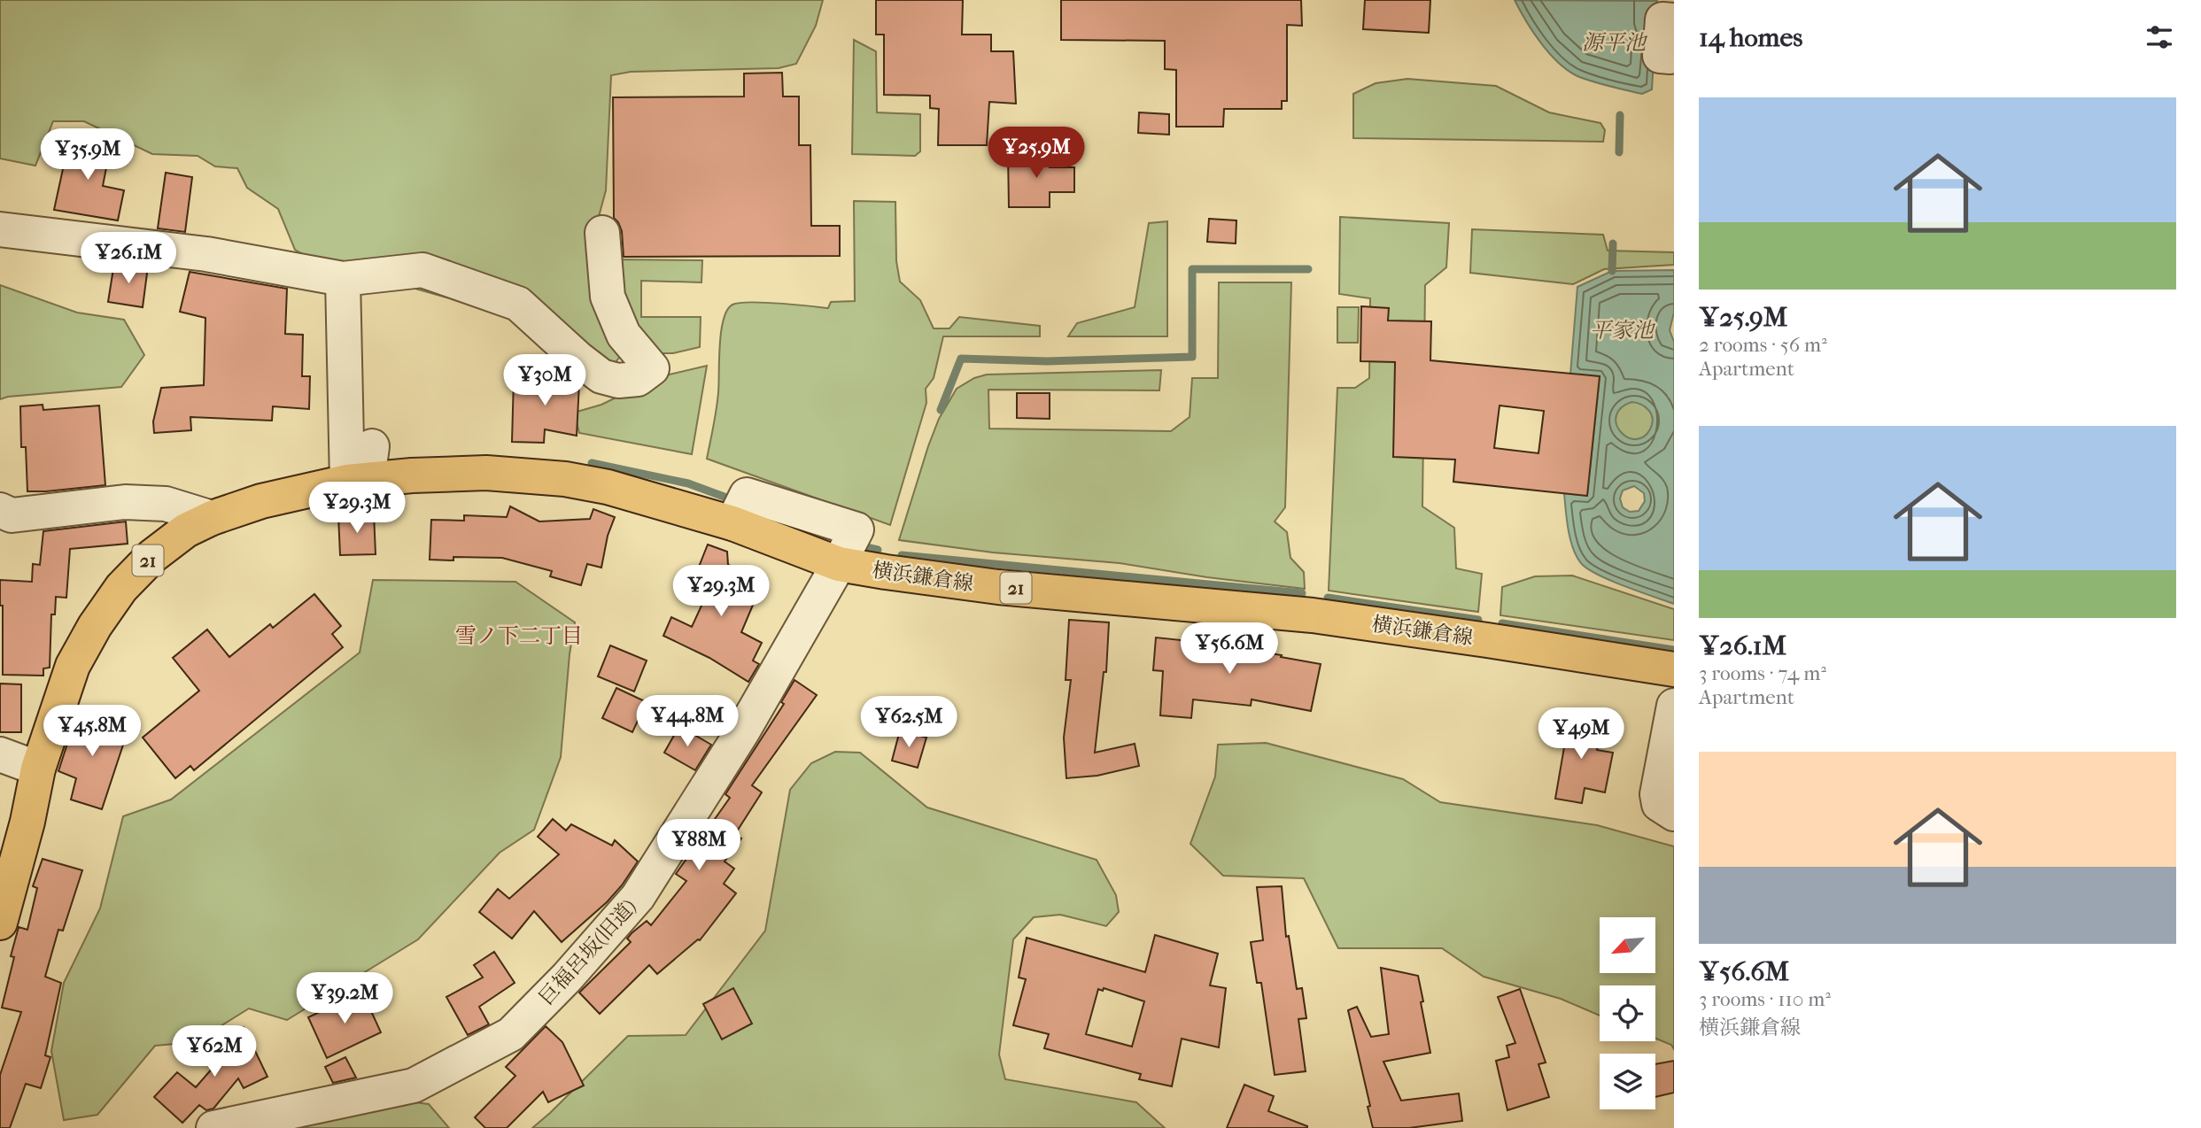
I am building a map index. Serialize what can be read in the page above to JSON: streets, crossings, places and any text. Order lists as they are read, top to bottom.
{
  "streets": {
    "main road": ["21", "横浜鎌倉線"],
    "street": ["巨福呂坂(旧道)"]
  },
  "crossings": [
    ["21", "横浜鎌倉線"],
    ["横浜鎌倉線", "巨福呂坂(旧道)"]
  ],
  "districts": ["雪ノ下二丁目"],
  "water": ["源平池", "平家池"],
  "north": "bottom left",
  "page": {
    "heading": "14 homes",
    "list": [
      {
        "name": "¥25.9M",
        "note": "2 rooms · 56 m² · Apartment"
      },
      {
        "name": "¥26.1M",
        "note": "3 rooms · 74 m² · Apartment"
      },
      {
        "name": "¥56.6M",
        "note": "3 rooms · 110 m² · 横浜鎌倉線"
      }
    ],
    "price": [
      "¥25.9M",
      "¥35.9M",
      "¥26.1M",
      "¥30M",
      "¥29.3M",
      "¥29.3M",
      "¥56.6M",
      "¥44.8M",
      "¥62.5M",
      "¥45.8M",
      "¥49M",
      "¥88M",
      "¥39.2M",
      "¥62M"
    ]
  }
}
